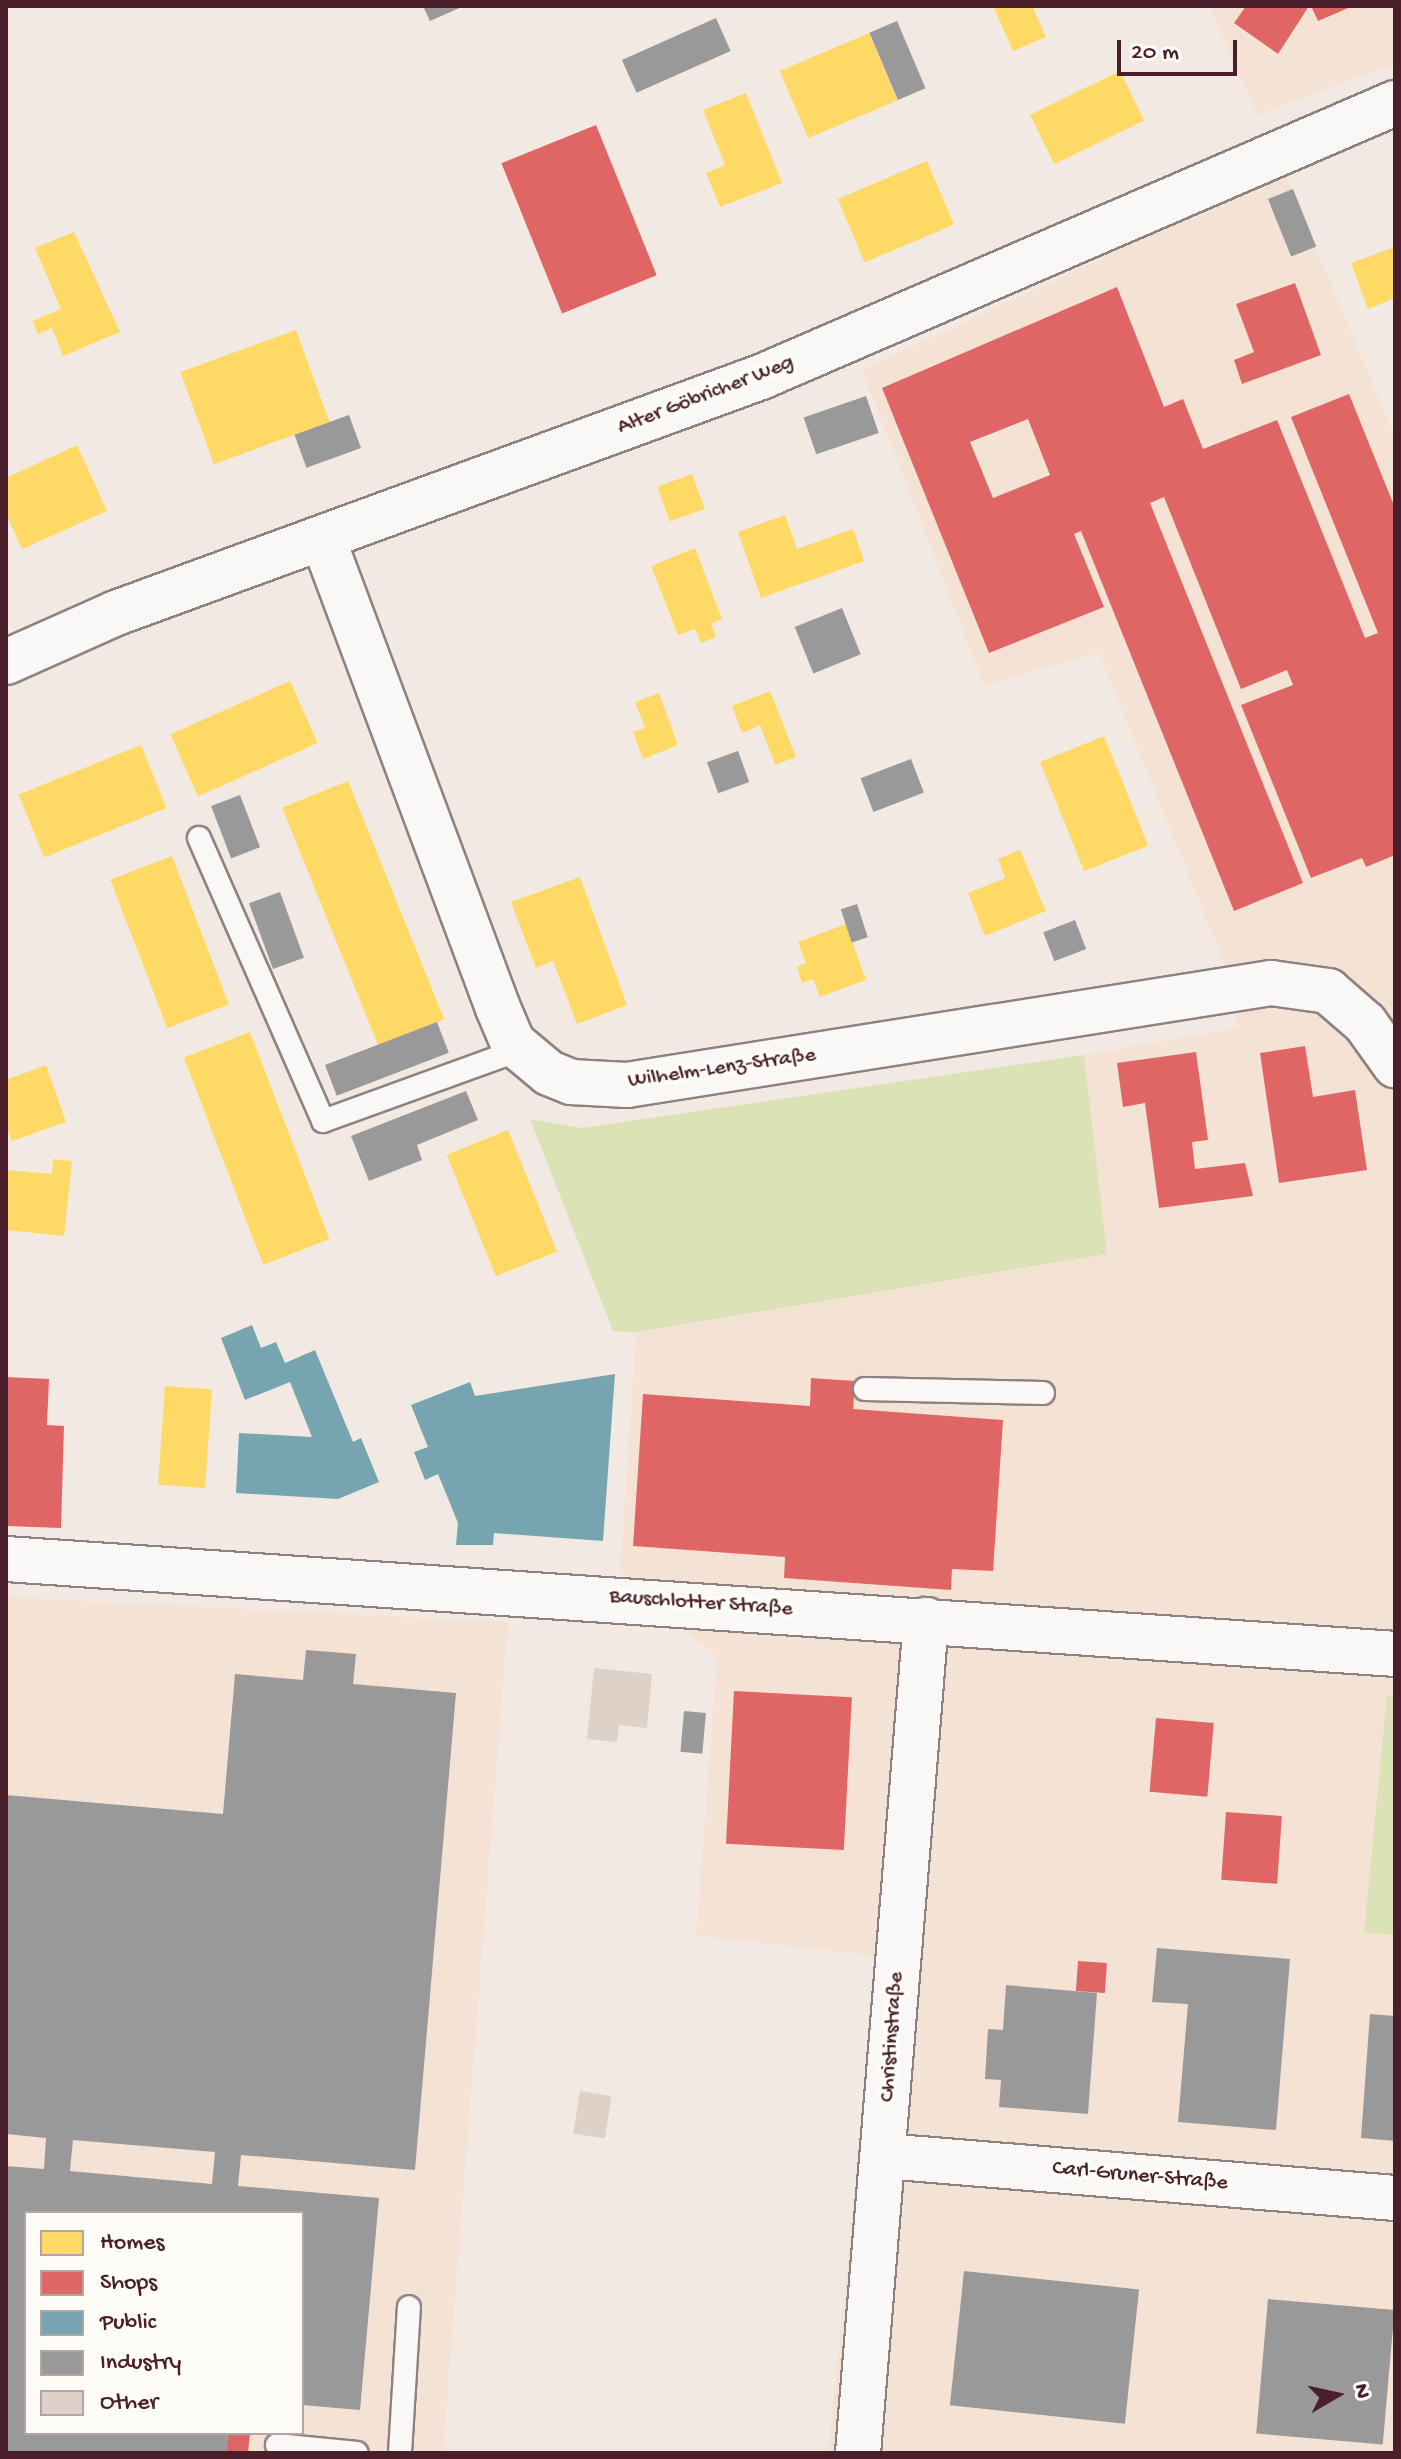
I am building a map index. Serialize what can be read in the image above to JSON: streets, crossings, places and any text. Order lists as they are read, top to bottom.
{
  "streets": {
    "street": [
      "Alter Göbricher Weg",
      "Wilhelm-Lenz-Straße",
      "Bauschlotter Straße",
      "Christinstraße",
      "Carl-Gruner-Straße"
    ]
  },
  "crossings": [
    ["Alter Göbricher Weg", "Wilhelm-Lenz-Straße"],
    ["Bauschlotter Straße", "Christinstraße"],
    ["Christinstraße", "Carl-Gruner-Straße"]
  ],
  "legend": [
    "Homes",
    "Shops",
    "Public",
    "Industry",
    "Other"
  ],
  "scale_bar": "20 m",
  "north": "right"
}
